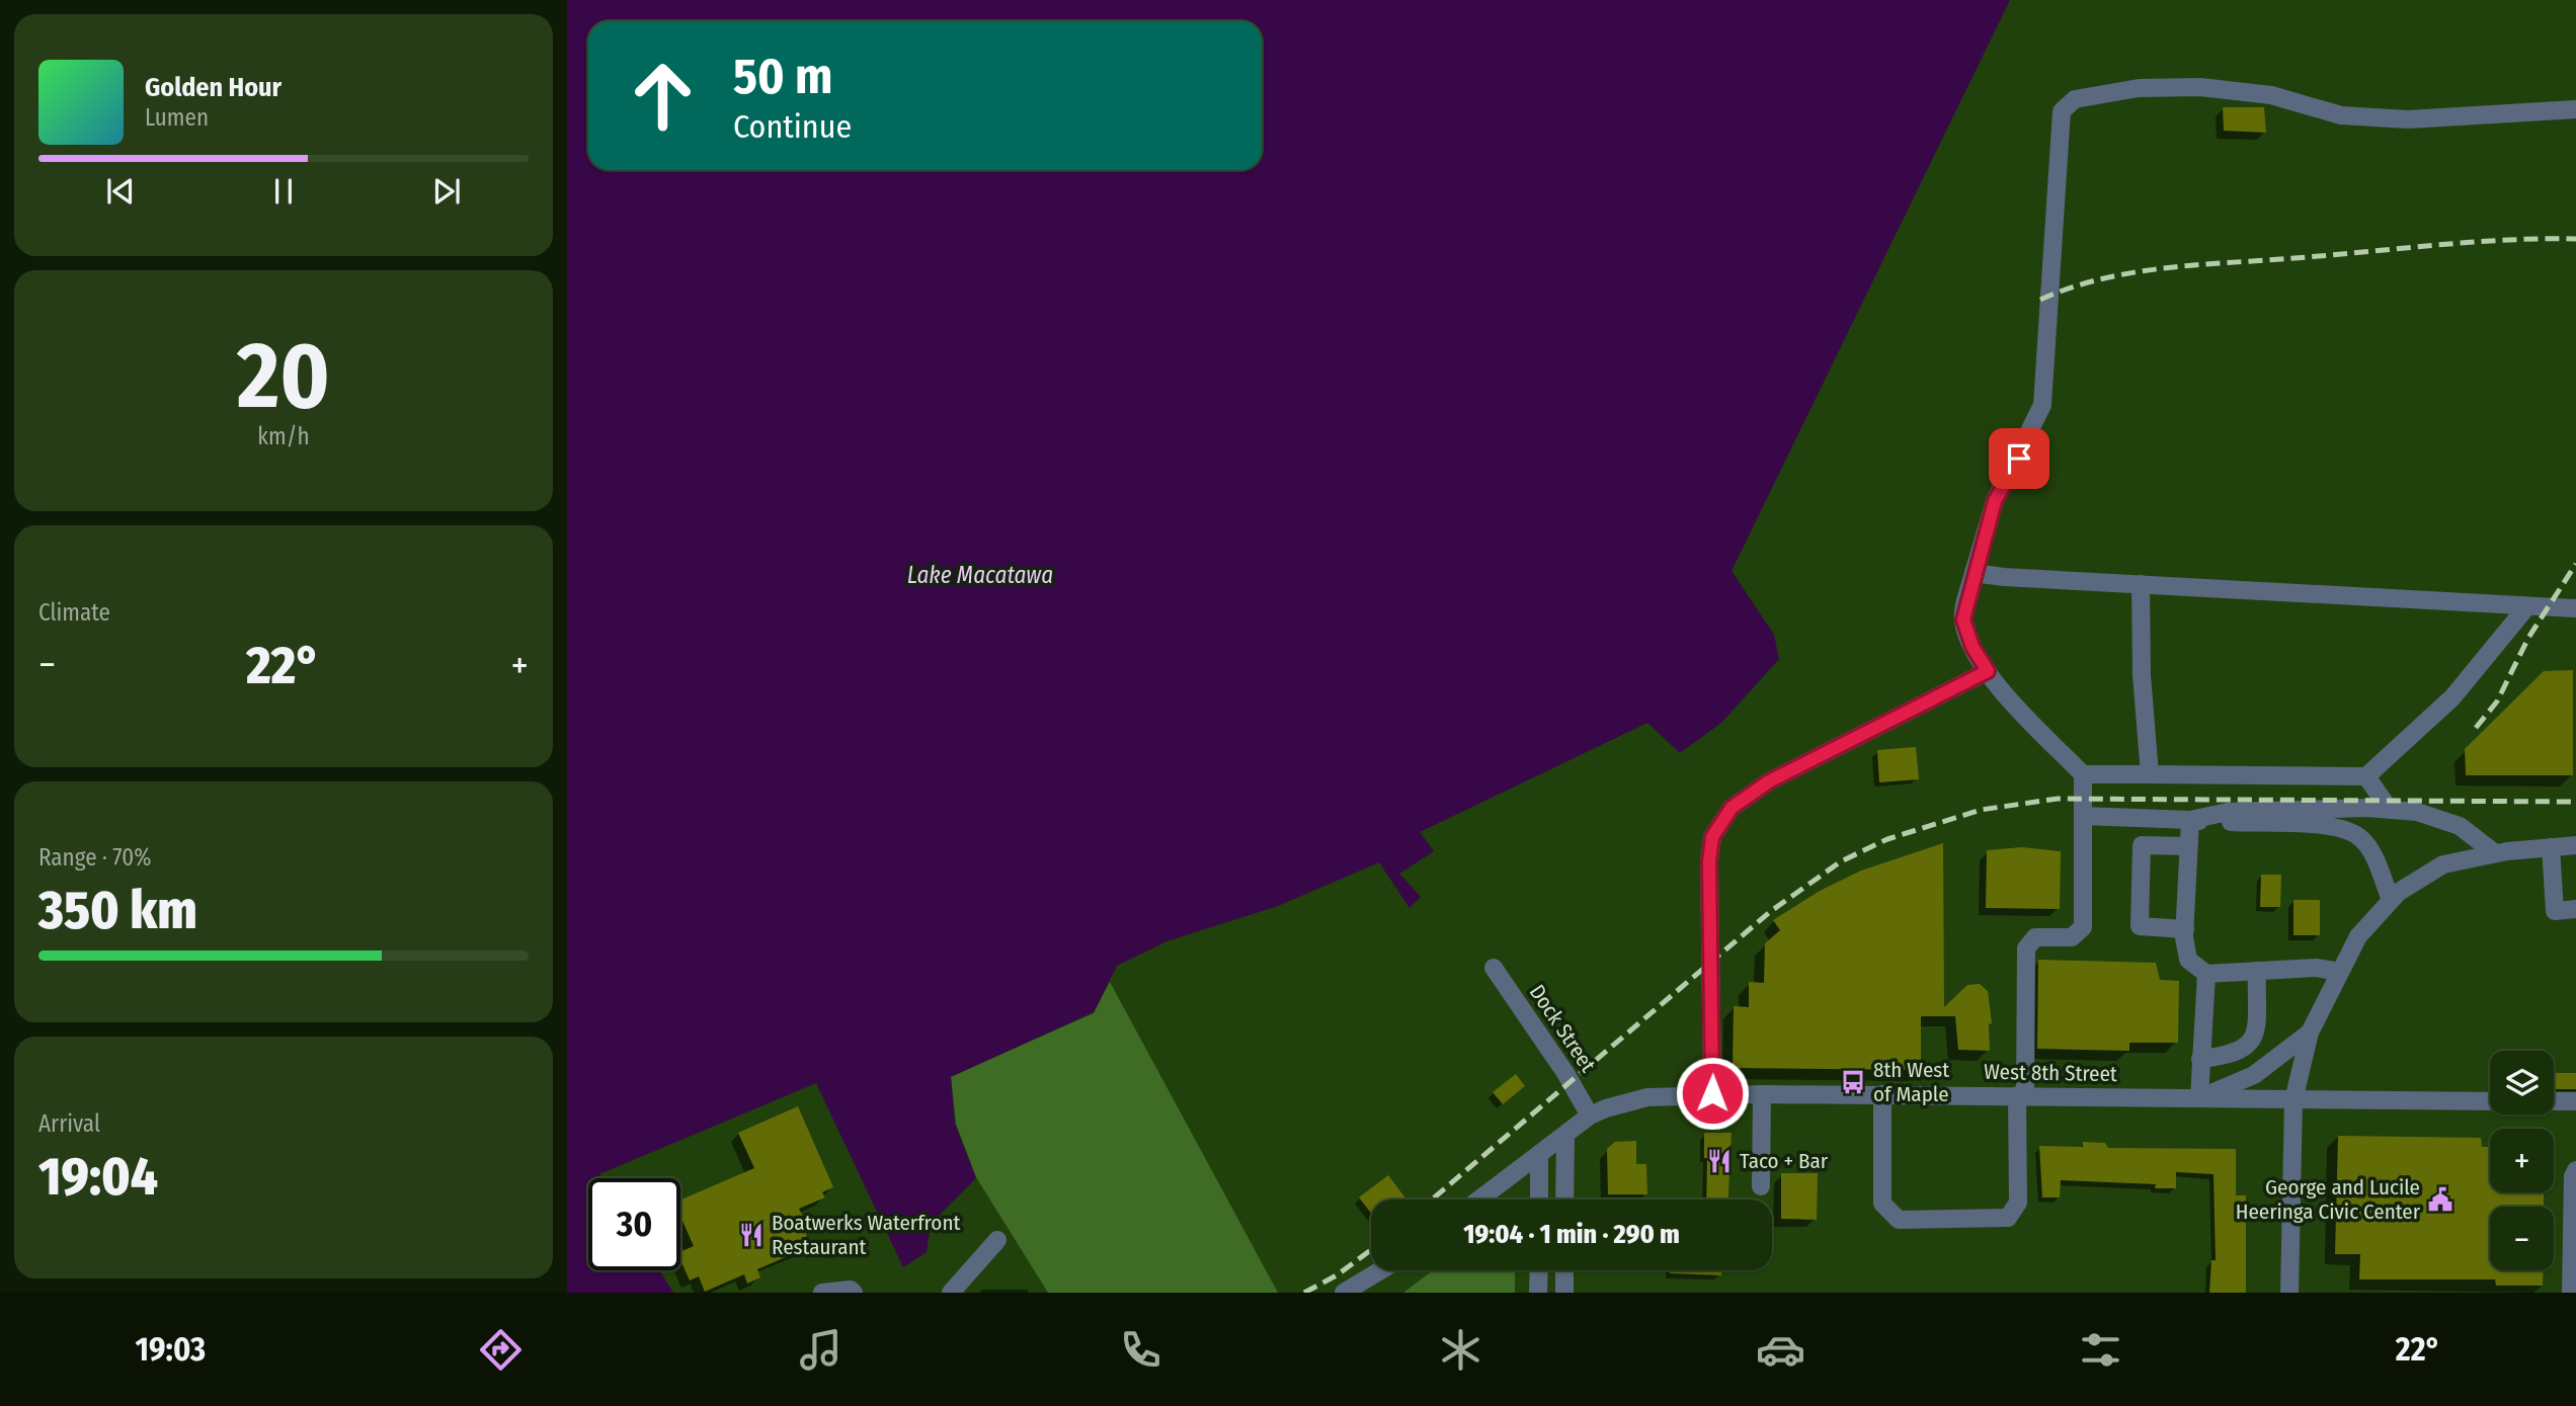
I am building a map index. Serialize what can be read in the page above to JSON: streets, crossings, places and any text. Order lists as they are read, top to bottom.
{
  "streets": {
    "street": ["Dock Street", "West 8th Street"]
  },
  "crossings": [
    ["Dock Street", "West 8th Street"]
  ],
  "water": ["Lake Macatawa"],
  "places": {
    "bus stop": ["8th West of Maple"],
    "restaurant": ["Taco + Bar", "Boatwerks Waterfront Restaurant"],
    "public building": ["George and Lucile Heeringa Civic Center"]
  },
  "page": {
    "turn": ["50 m", "Continue"],
    "song": ["Golden Hour", "Lumen"],
    "tile": [
      ["20", "km/h"],
      "Climate",
      ["Range · 70%", "350 km"],
      ["Arrival", "19:04"]
    ],
    "heat": ["−", "22°", "+"],
    "map_buttons": ["+", "−"],
    "limit": "30",
    "trip": "19:04 · 1 min · 290 m",
    "tabs": ["19:03", "22°"]
  }
}
